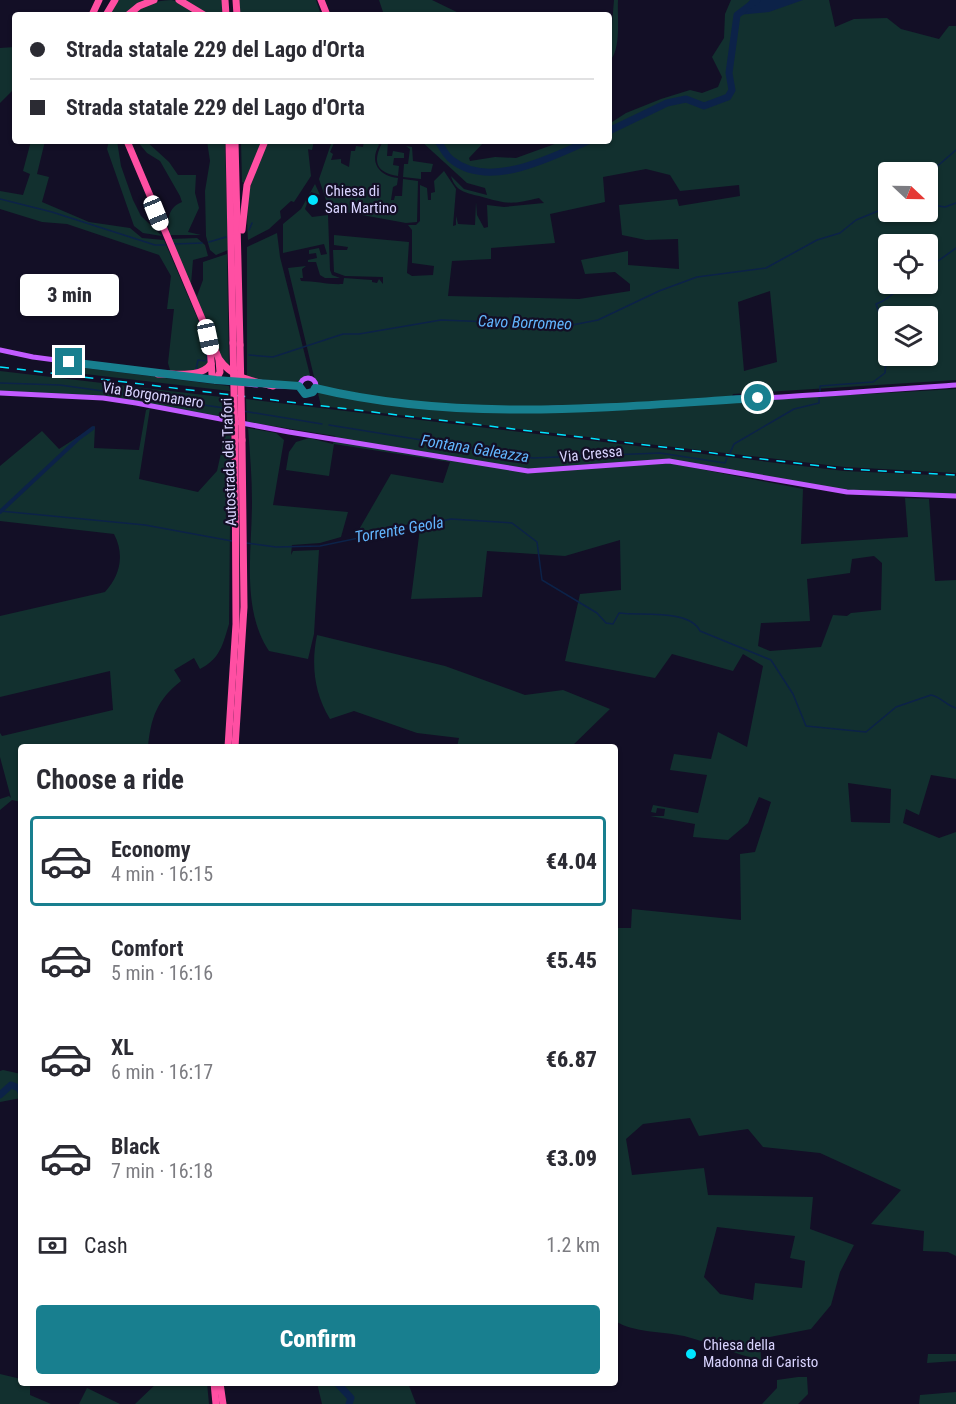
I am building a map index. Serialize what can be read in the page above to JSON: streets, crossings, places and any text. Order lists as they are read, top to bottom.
{
  "streets": {
    "highway": ["Autostrada dei Trafori"],
    "main road": ["Via Borgomanero", "Via Cressa"]
  },
  "crossings": [
    ["Via Borgomanero", "Via Cressa"]
  ],
  "water": ["Cavo Borromeo", "Fontana Galeazza", "Torrente Geola"],
  "places": ["Chiesa di San Martino", "Chiesa della Madonna di Caristo"],
  "north": "right",
  "page": {
    "banner": ["Strada statale 229 del Lago d'Orta", "Strada statale 229 del Lago d'Orta"],
    "bubble": "3 min",
    "heading": "Choose a ride",
    "list": [
      {
        "name": "Economy",
        "note": "4 min · 16:15",
        "value": "€4.04"
      },
      {
        "name": "Comfort",
        "note": "5 min · 16:16",
        "value": "€5.45"
      },
      {
        "name": "XL",
        "note": "6 min · 16:17",
        "value": "€6.87"
      },
      {
        "name": "Black",
        "note": "7 min · 16:18",
        "value": "€3.09"
      }
    ],
    "pay": ["Cash", "1.2 km"],
    "buttons": "Confirm"
  }
}
